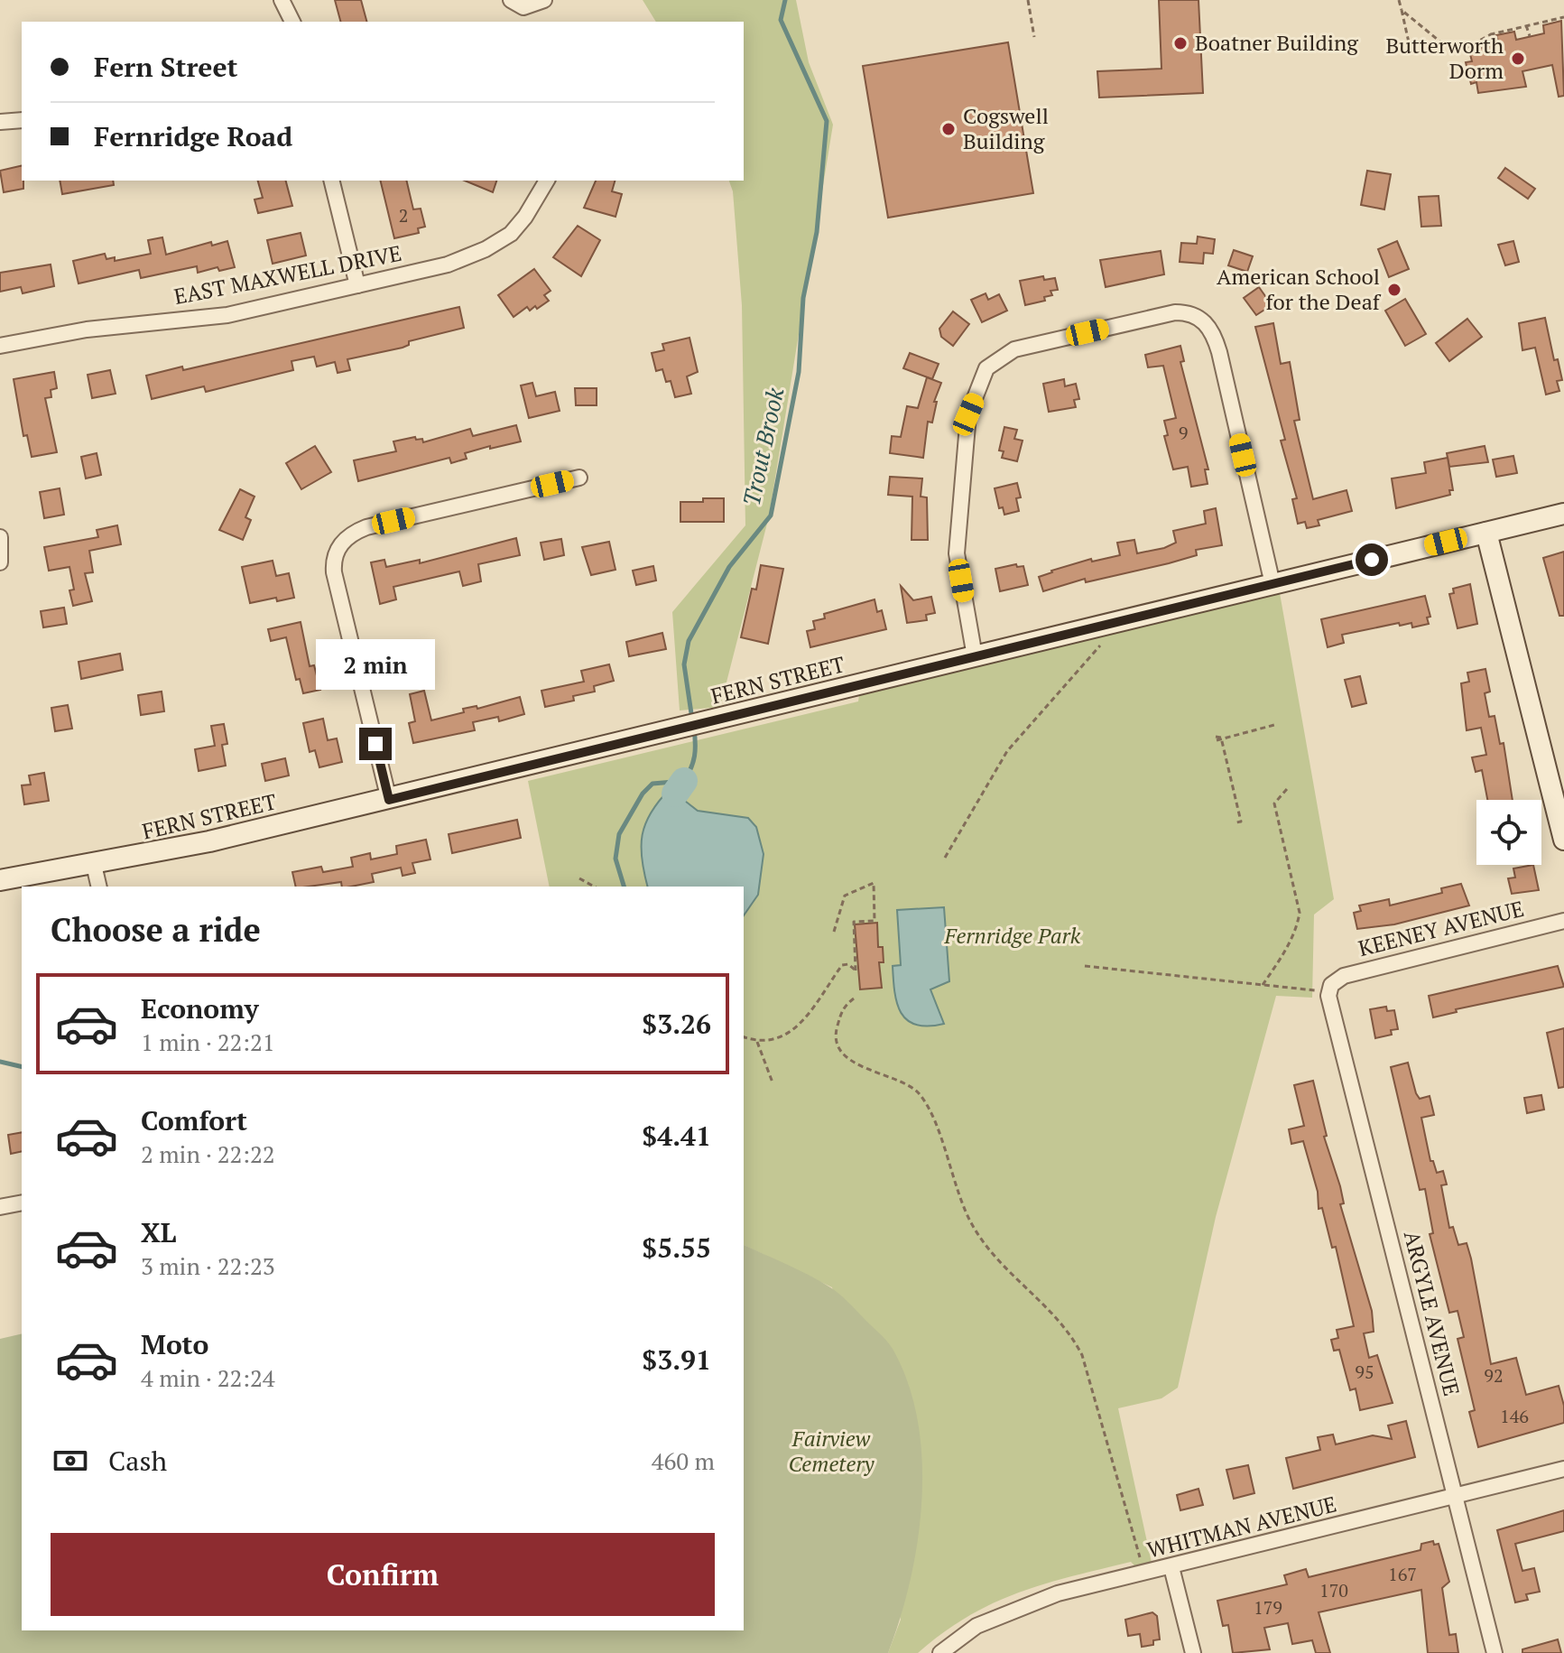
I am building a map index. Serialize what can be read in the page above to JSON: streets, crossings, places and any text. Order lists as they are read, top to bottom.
{
  "streets": {
    "street": [
      "EAST MAXWELL DRIVE",
      "FERN STREET",
      "KEENEY AVENUE",
      "ARGYLE AVENUE",
      "WHITMAN AVENUE"
    ]
  },
  "crossings": [
    ["KEENEY AVENUE", "ARGYLE AVENUE"],
    ["ARGYLE AVENUE", "WHITMAN AVENUE"]
  ],
  "water": ["Trout Brook"],
  "parks": ["Fernridge Park", "Fairview Cemetery"],
  "places": [
    "Boatner Building",
    "Butterworth Dorm",
    "Cogswell Building",
    "American School for the Deaf"
  ],
  "house_numbers": [
    "2",
    "9",
    "95",
    "92",
    "146",
    "167",
    "170",
    "179"
  ],
  "page": {
    "banner": ["Fern Street", "Fernridge Road"],
    "bubble": "2 min",
    "heading": "Choose a ride",
    "list": [
      {
        "name": "Economy",
        "note": "1 min · 22:21",
        "value": "$3.26"
      },
      {
        "name": "Comfort",
        "note": "2 min · 22:22",
        "value": "$4.41"
      },
      {
        "name": "XL",
        "note": "3 min · 22:23",
        "value": "$5.55"
      },
      {
        "name": "Moto",
        "note": "4 min · 22:24",
        "value": "$3.91"
      }
    ],
    "pay": ["Cash", "460 m"],
    "buttons": "Confirm"
  }
}
